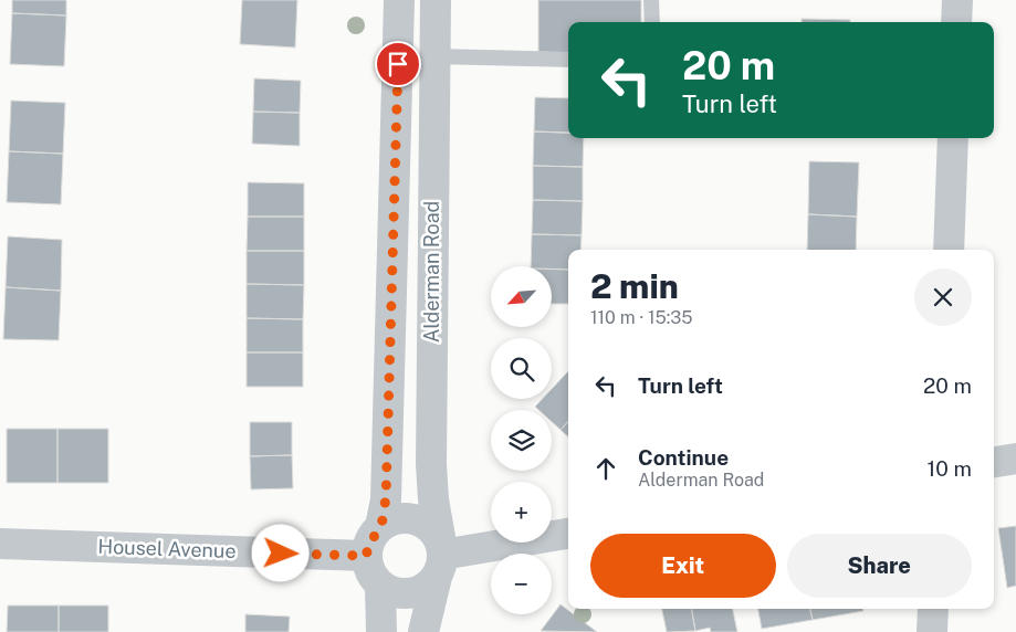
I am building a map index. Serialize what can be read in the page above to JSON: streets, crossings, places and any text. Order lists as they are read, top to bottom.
{
  "streets": {
    "street": ["Alderman Road", "Housel Avenue"]
  },
  "crossings": [
    ["Alderman Road", "Housel Avenue"]
  ],
  "north": "bottom left",
  "page": {
    "turn": ["20 m", "Turn left"],
    "heading": ["2 min", "110 m · 15:35"],
    "map_buttons": ["+", "−"],
    "list": [
      {
        "name": "Turn left",
        "value": "20 m"
      },
      {
        "name": "Continue",
        "note": "Alderman Road",
        "value": "10 m"
      }
    ],
    "buttons": ["Exit", "Share"]
  }
}
